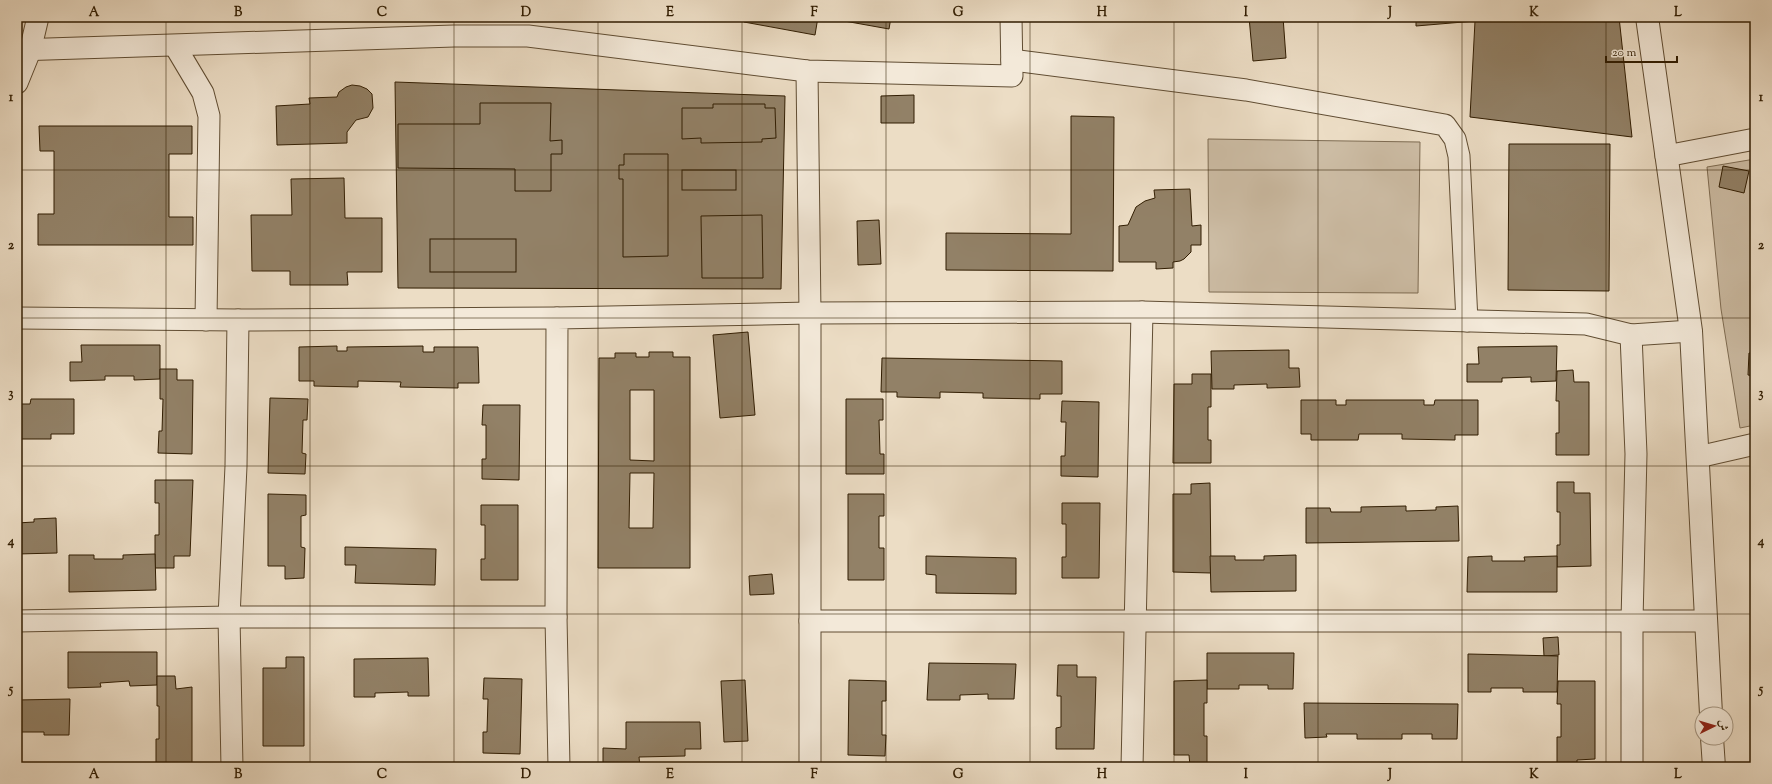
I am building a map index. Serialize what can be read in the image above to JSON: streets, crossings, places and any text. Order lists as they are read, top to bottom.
{
  "scale_bar": "20 m",
  "north": "right",
  "grid": {
    "columns": [
      "A",
      "B",
      "C",
      "D",
      "E",
      "F",
      "G",
      "H",
      "I",
      "J",
      "K",
      "L"
    ],
    "rows": [
      "1",
      "2",
      "3",
      "4",
      "5"
    ]
  }
}
